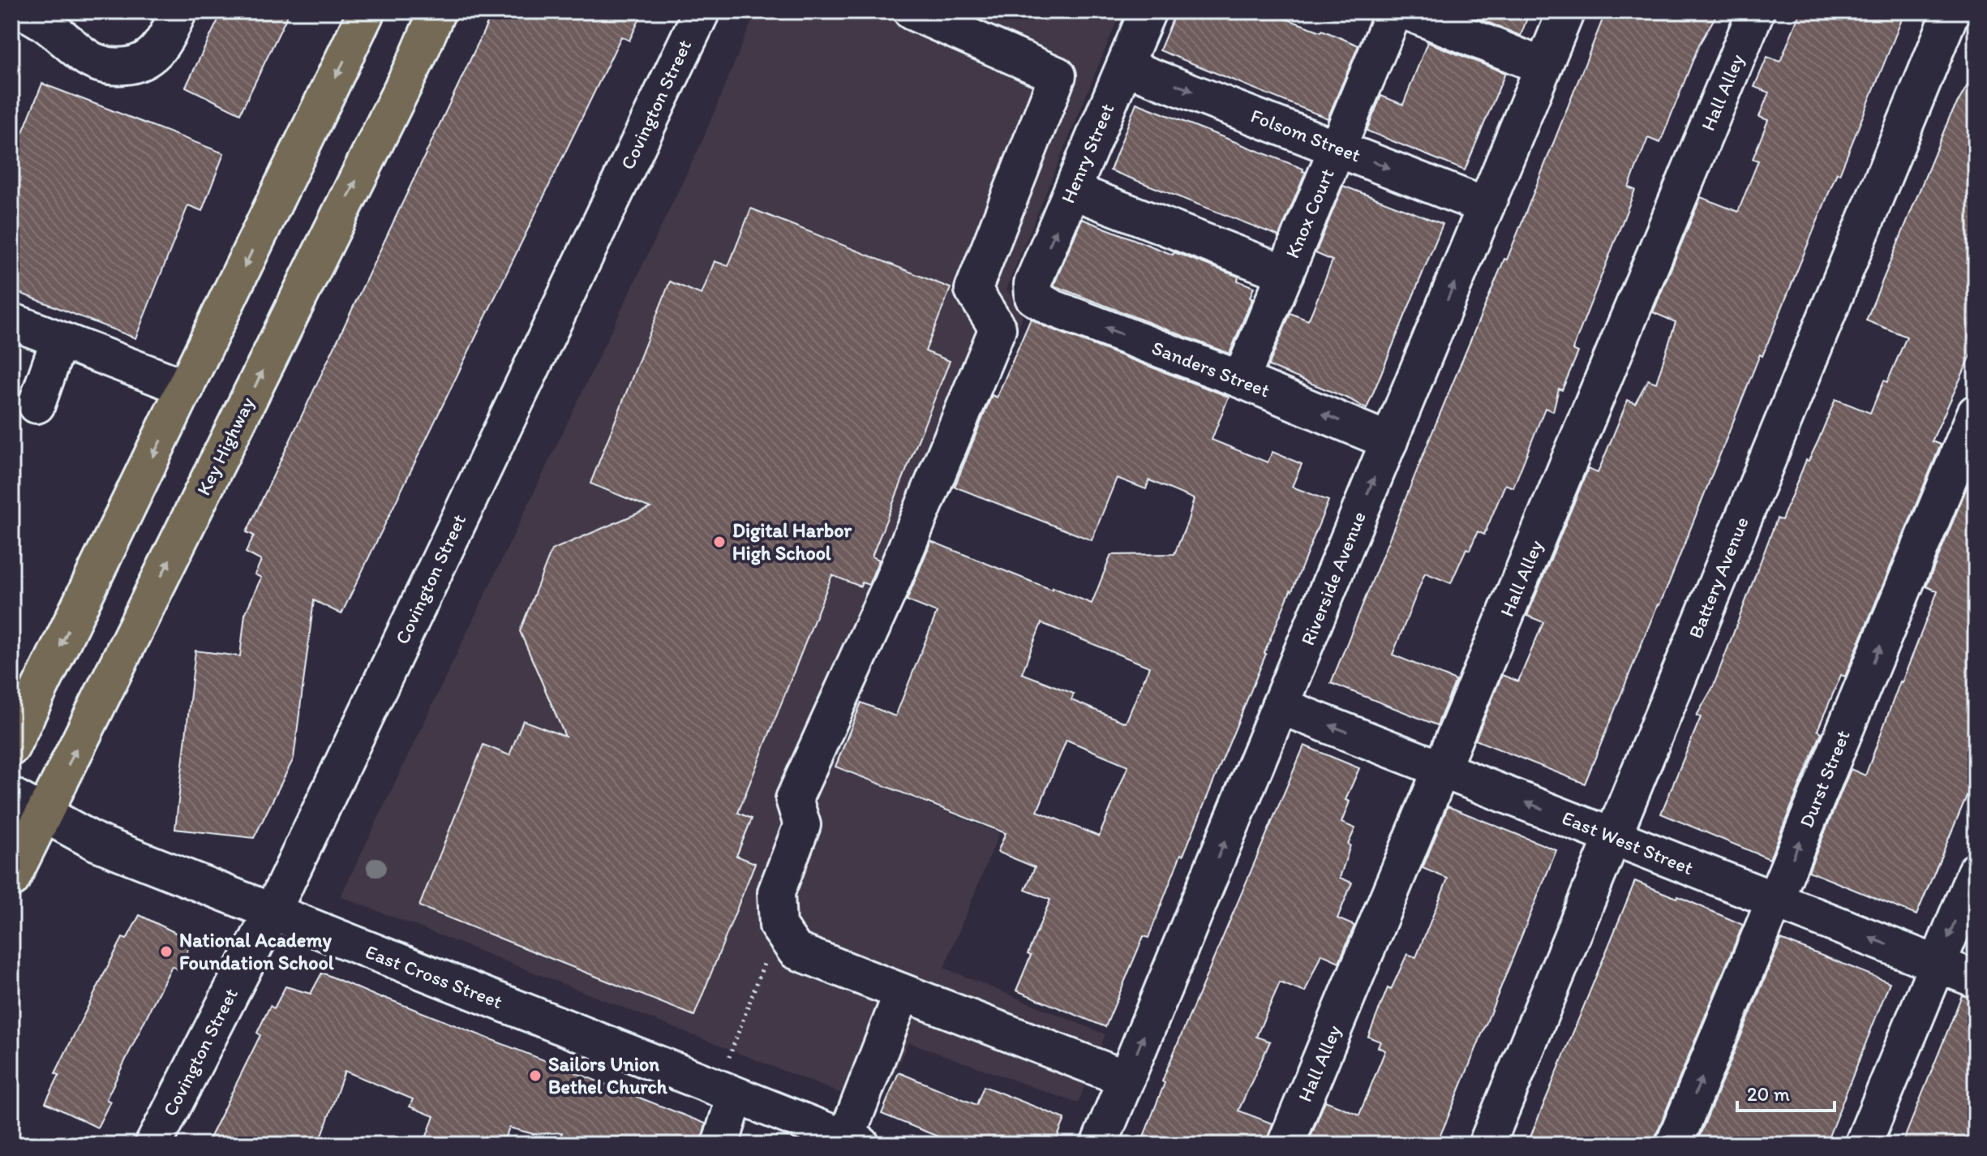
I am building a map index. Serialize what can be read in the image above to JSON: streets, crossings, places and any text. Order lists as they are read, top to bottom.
{
  "streets": {
    "main road": ["Key Highway"],
    "street": [
      "Hall Alley",
      "Covington Street",
      "Folsom Street",
      "Henry Street",
      "Knox Court",
      "Sanders Street",
      "Battery Avenue",
      "Riverside Avenue",
      "Durst Street",
      "East West Street",
      "East Cross Street"
    ]
  },
  "crossings": [
    ["Hall Alley", "East West Street"],
    ["Covington Street", "East Cross Street"],
    ["Folsom Street", "Henry Street"],
    ["Folsom Street", "Knox Court"],
    ["Folsom Street", "Riverside Avenue"],
    ["Henry Street", "Sanders Street"],
    ["Knox Court", "Sanders Street"],
    ["Sanders Street", "Riverside Avenue"],
    ["Key Highway", "East Cross Street"],
    ["Battery Avenue", "East West Street"],
    ["Riverside Avenue", "East West Street"],
    ["Durst Street", "East West Street"]
  ],
  "one_way": ["Henry Street", "Riverside Avenue", "East West Street"],
  "places": ["Digital Harbor High School", "National Academy Foundation School", "Sailors Union Bethel Church"],
  "scale_bar": "20 m"
}
